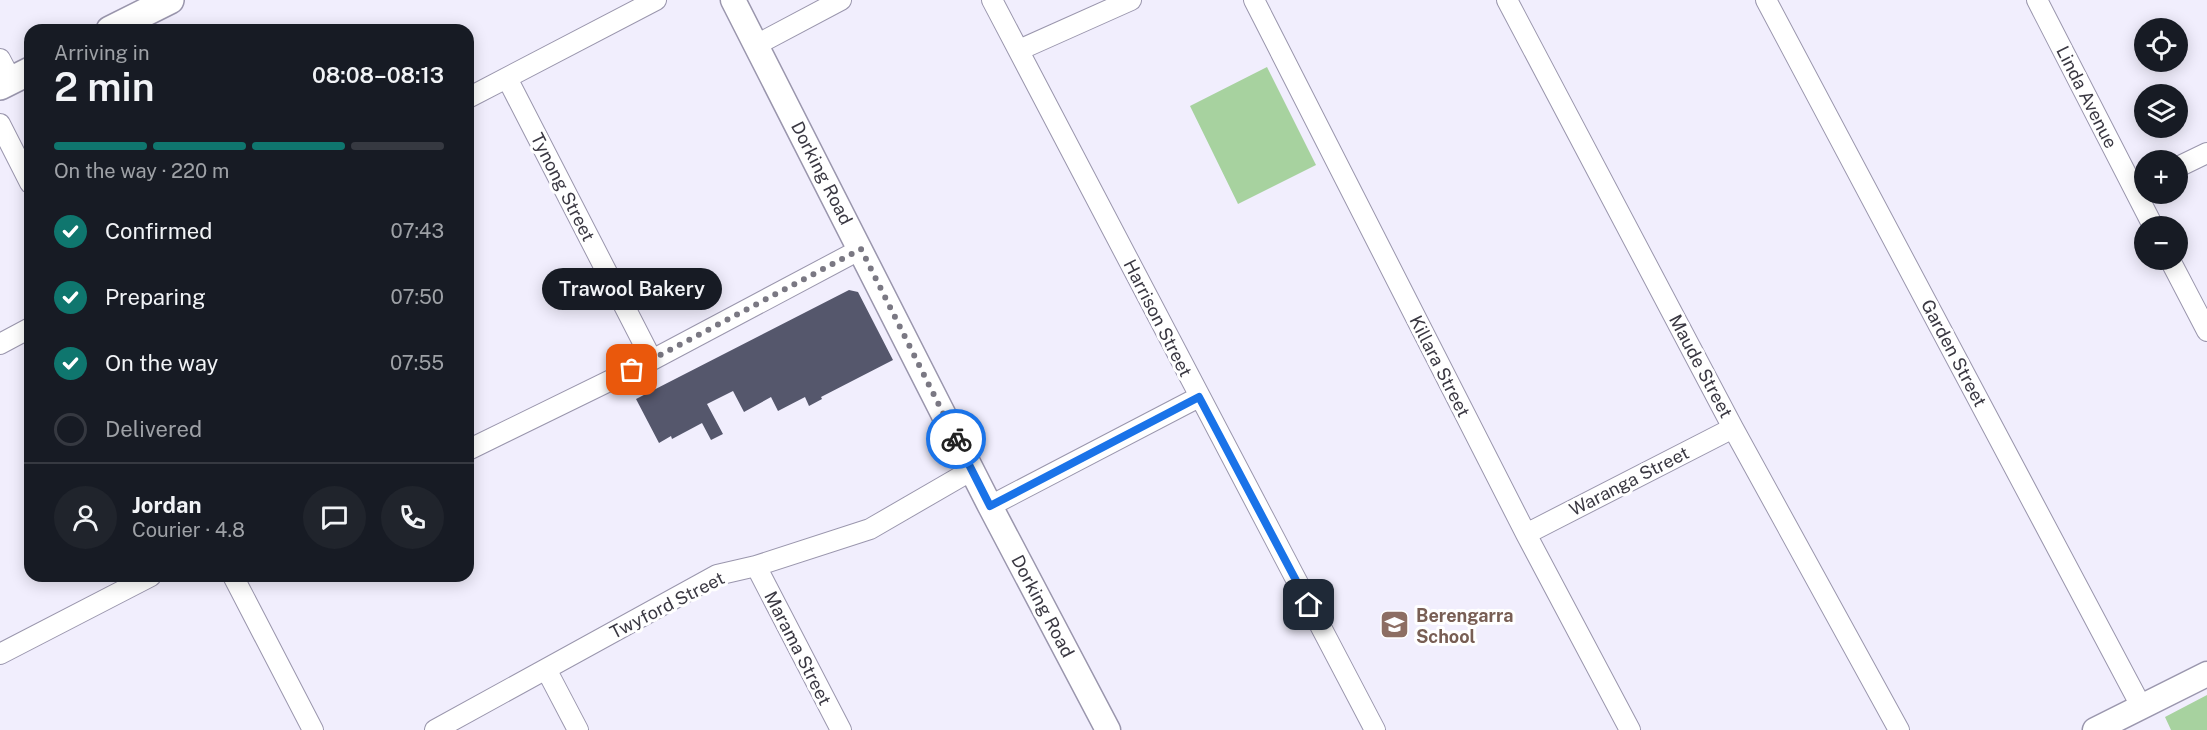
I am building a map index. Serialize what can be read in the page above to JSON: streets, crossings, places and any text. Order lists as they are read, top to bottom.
{
  "streets": {
    "street": [
      "Linda Avenue",
      "Dorking Road",
      "Tynong Street",
      "Harrison Street",
      "Garden Street",
      "Killara Street",
      "Maude Street",
      "Waranga Street",
      "Twyford Street",
      "Marama Street"
    ]
  },
  "crossings": [
    ["Dorking Road", "Twyford Street"],
    ["Killara Street", "Waranga Street"],
    ["Maude Street", "Waranga Street"],
    ["Twyford Street", "Marama Street"]
  ],
  "places": {
    "other": ["Trawool Bakery"],
    "school or university": ["Berengarra School"]
  },
  "page": {
    "map_buttons": ["+", "−"],
    "heading": ["2 min", "Arriving in", "08:08–08:13"],
    "panel": ["Jordan", "Courier · 4.8"],
    "bar": "On the way · 220 m",
    "list": [
      ["Confirmed", "07:43"],
      ["Preparing", "07:50"],
      ["On the way", "07:55"],
      "Delivered"
    ],
    "bubble": "Trawool Bakery"
  }
}
